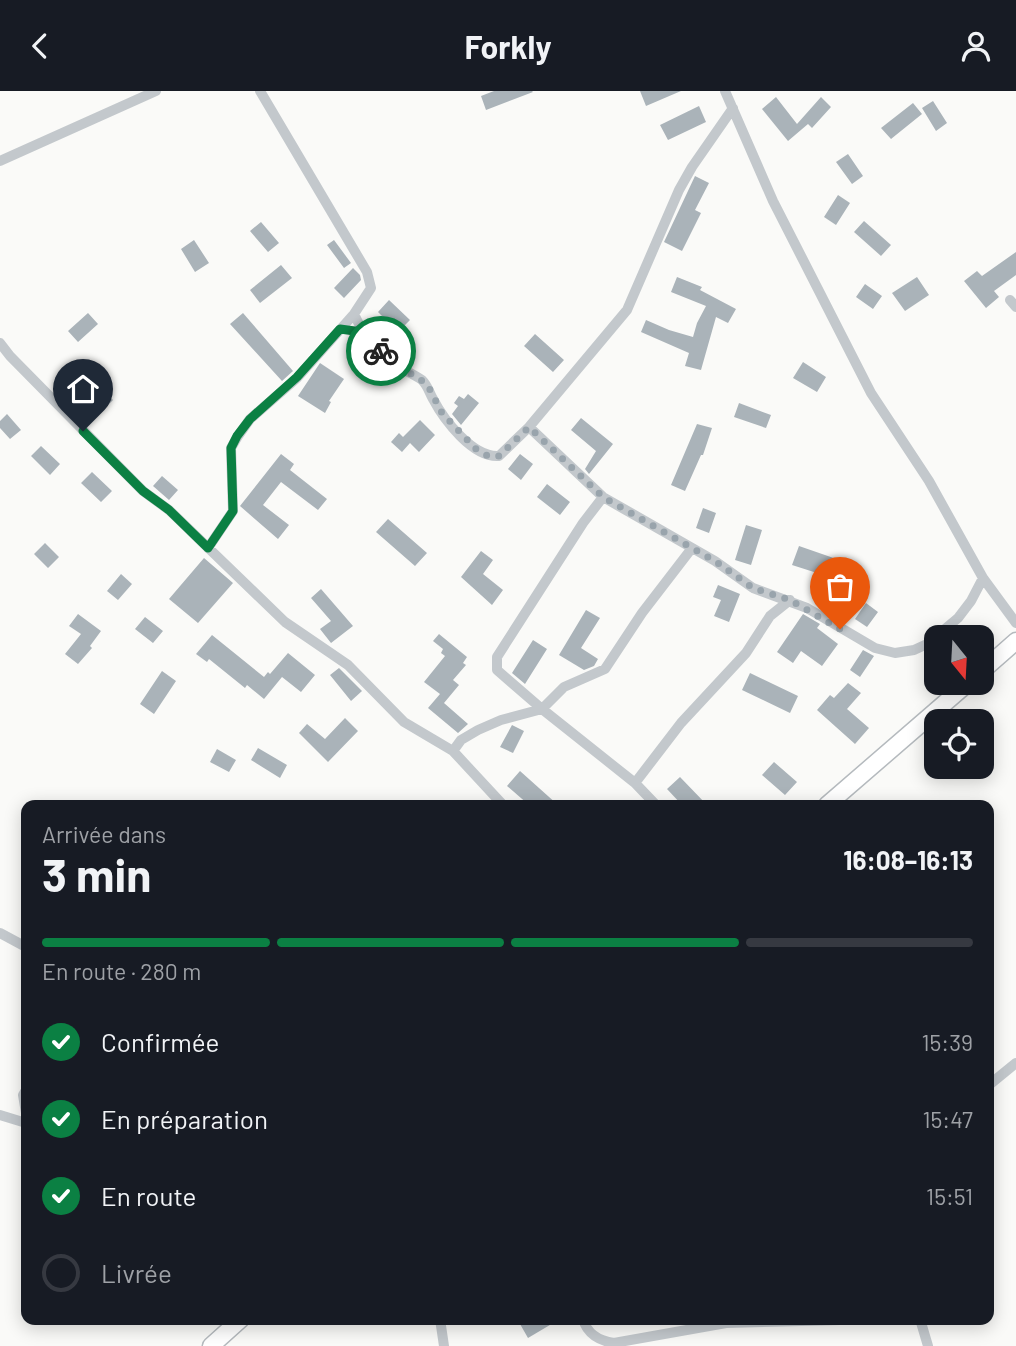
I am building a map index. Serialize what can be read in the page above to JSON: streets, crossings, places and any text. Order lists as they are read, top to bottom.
{
  "north": "bottom",
  "page": {
    "header": "Forkly",
    "heading": ["3 min", "Arrivée dans", "16:08–16:13"],
    "bar": "En route · 280 m",
    "list": [
      ["Confirmée", "15:39"],
      ["En préparation", "15:47"],
      ["En route", "15:51"],
      "Livrée"
    ]
  }
}
